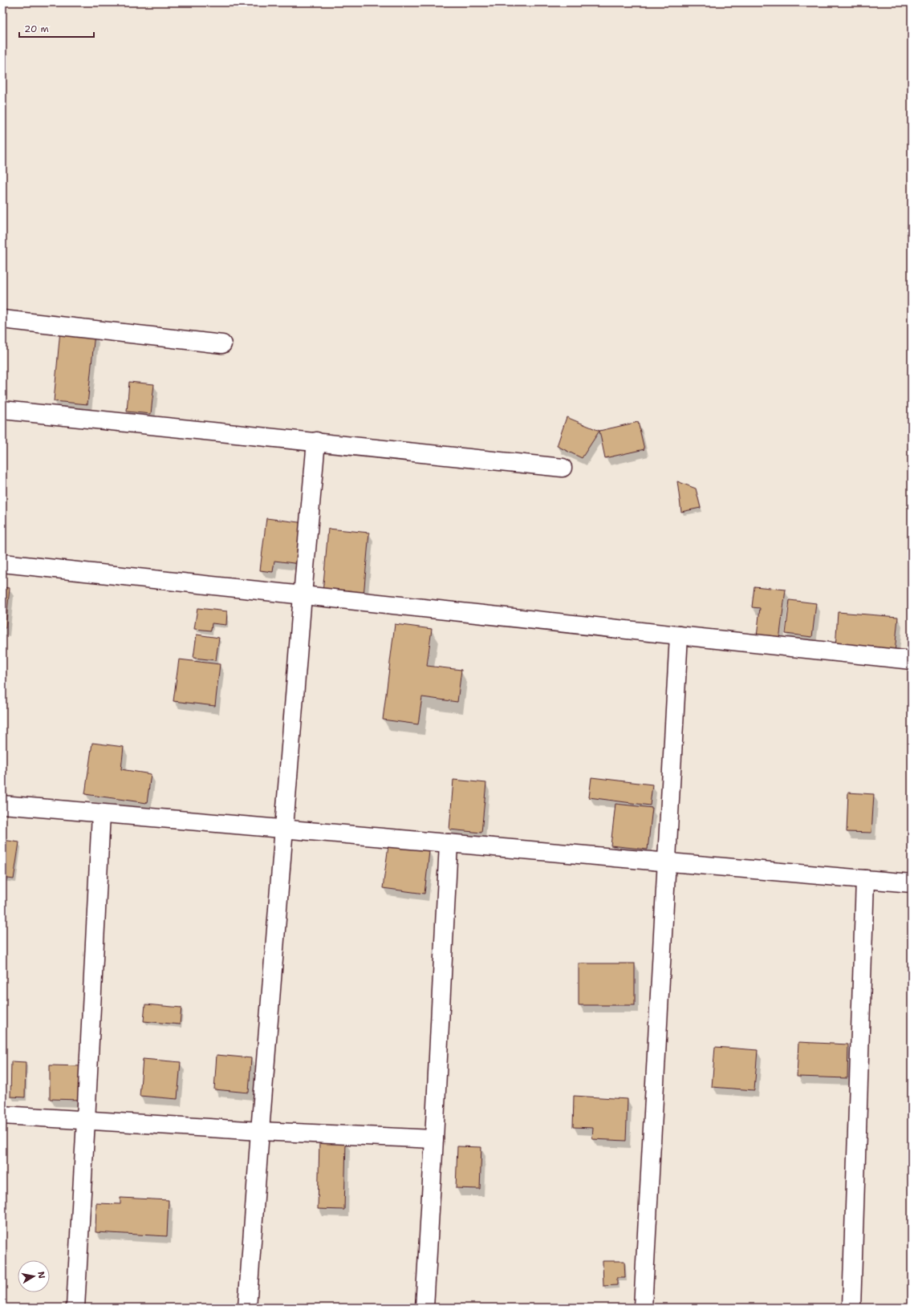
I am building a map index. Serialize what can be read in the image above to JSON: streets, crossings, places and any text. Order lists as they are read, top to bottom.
{
  "scale_bar": "20 m",
  "north": "right"
}
